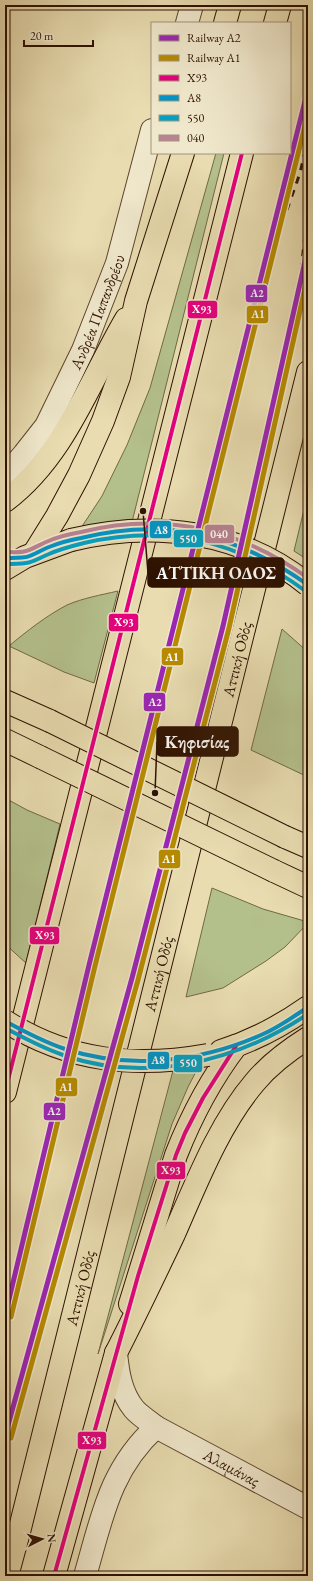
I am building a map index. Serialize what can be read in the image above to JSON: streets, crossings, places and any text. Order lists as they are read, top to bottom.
{
  "streets": {
    "main road": ["Αττική Οδός"],
    "street": ["Ανδρέα Παπανδρέου", "Αλαμάνας"]
  },
  "places": ["ΑΤΤΙΚΗ ΟΔΟΣ", "Κηφισίας"],
  "lines": [
    "rail line A2",
    "rail line A1",
    "transit line X93",
    "transit line 040",
    "transit line A8",
    "transit line 550"
  ],
  "legend": [
    "Railway A2",
    "Railway A1",
    "X93",
    "A8",
    "550",
    "040"
  ],
  "scale_bar": "20 m",
  "north": "right"
}
